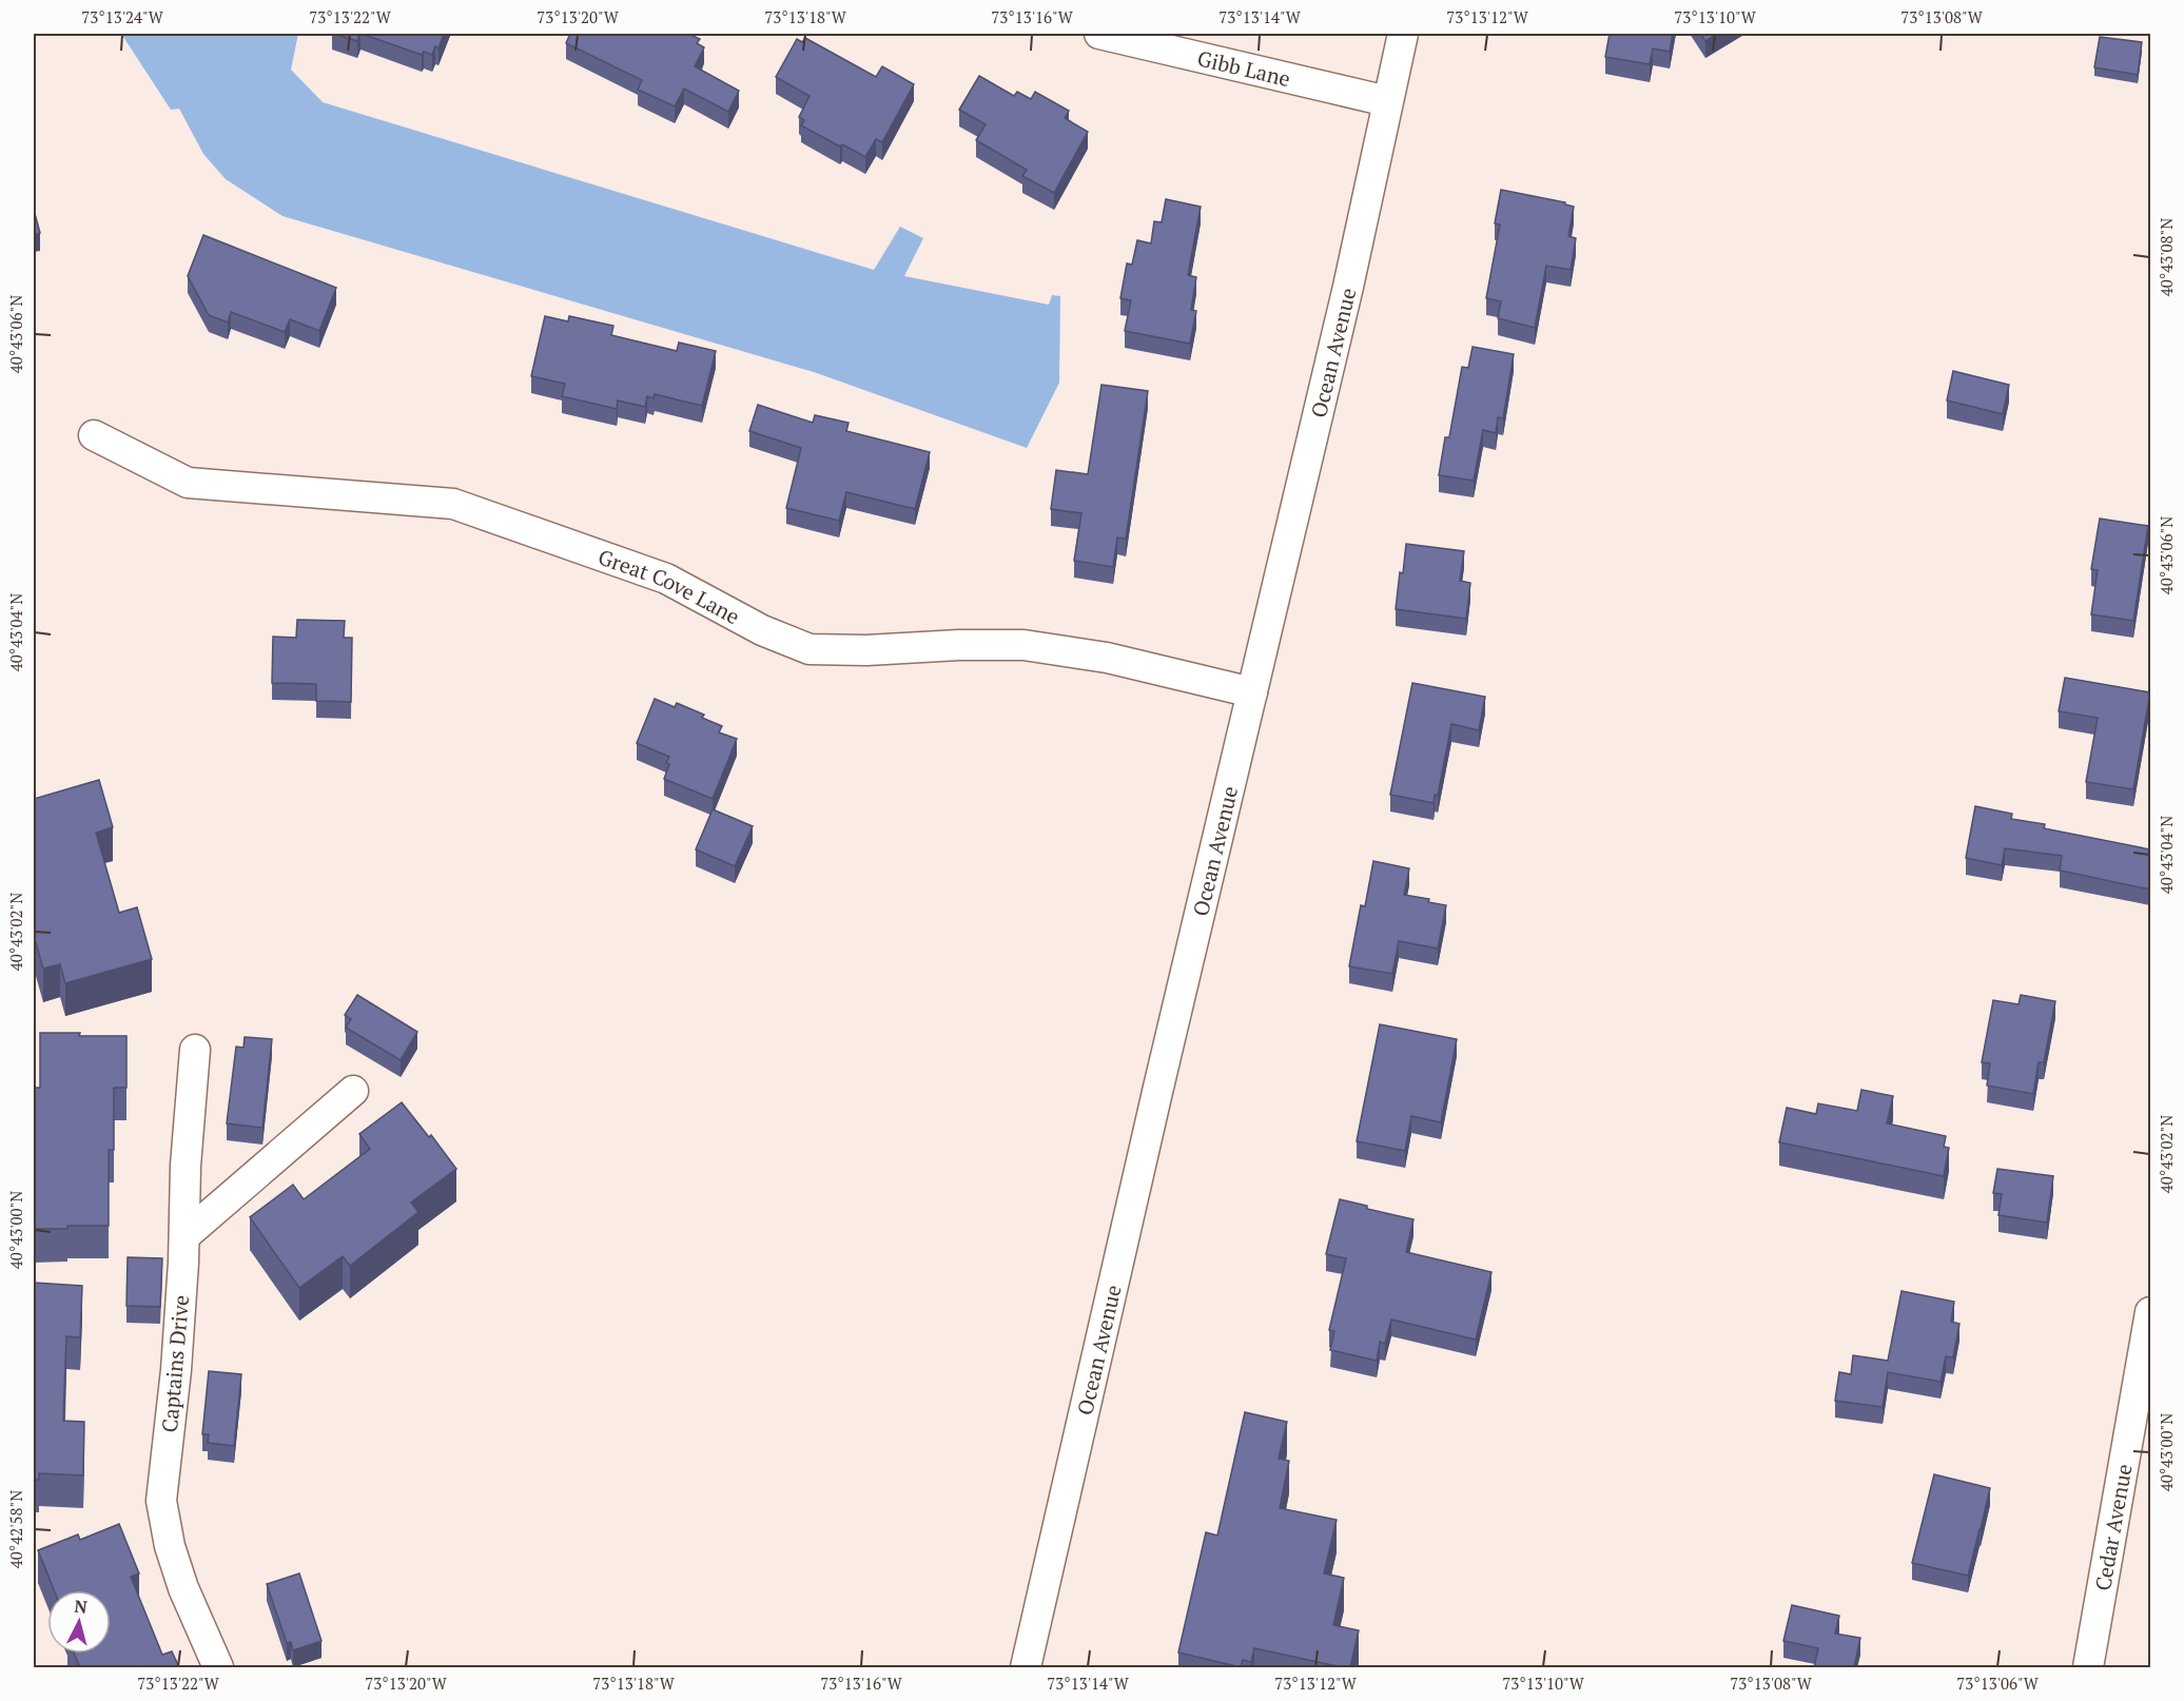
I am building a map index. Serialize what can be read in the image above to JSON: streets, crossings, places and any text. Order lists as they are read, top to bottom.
{
  "streets": {
    "street": [
      "Gibb Lane",
      "Ocean Avenue",
      "Great Cove Lane",
      "Captains Drive",
      "Cedar Avenue"
    ]
  },
  "crossings": [
    ["Gibb Lane", "Ocean Avenue"],
    ["Ocean Avenue", "Great Cove Lane"]
  ],
  "north": "top",
  "coordinates": [
    "73°13'24\"W",
    "73°13'22\"W",
    "73°13'20\"W",
    "73°13'18\"W",
    "73°13'16\"W",
    "73°13'14\"W",
    "73°13'12\"W",
    "73°13'10\"W",
    "73°13'08\"W",
    "40°43'08\"N",
    "40°43'06\"N",
    "40°43'04\"N",
    "40°43'02\"N",
    "40°43'00\"N",
    "40°42'58\"N",
    "73°13'06\"W"
  ]
}
